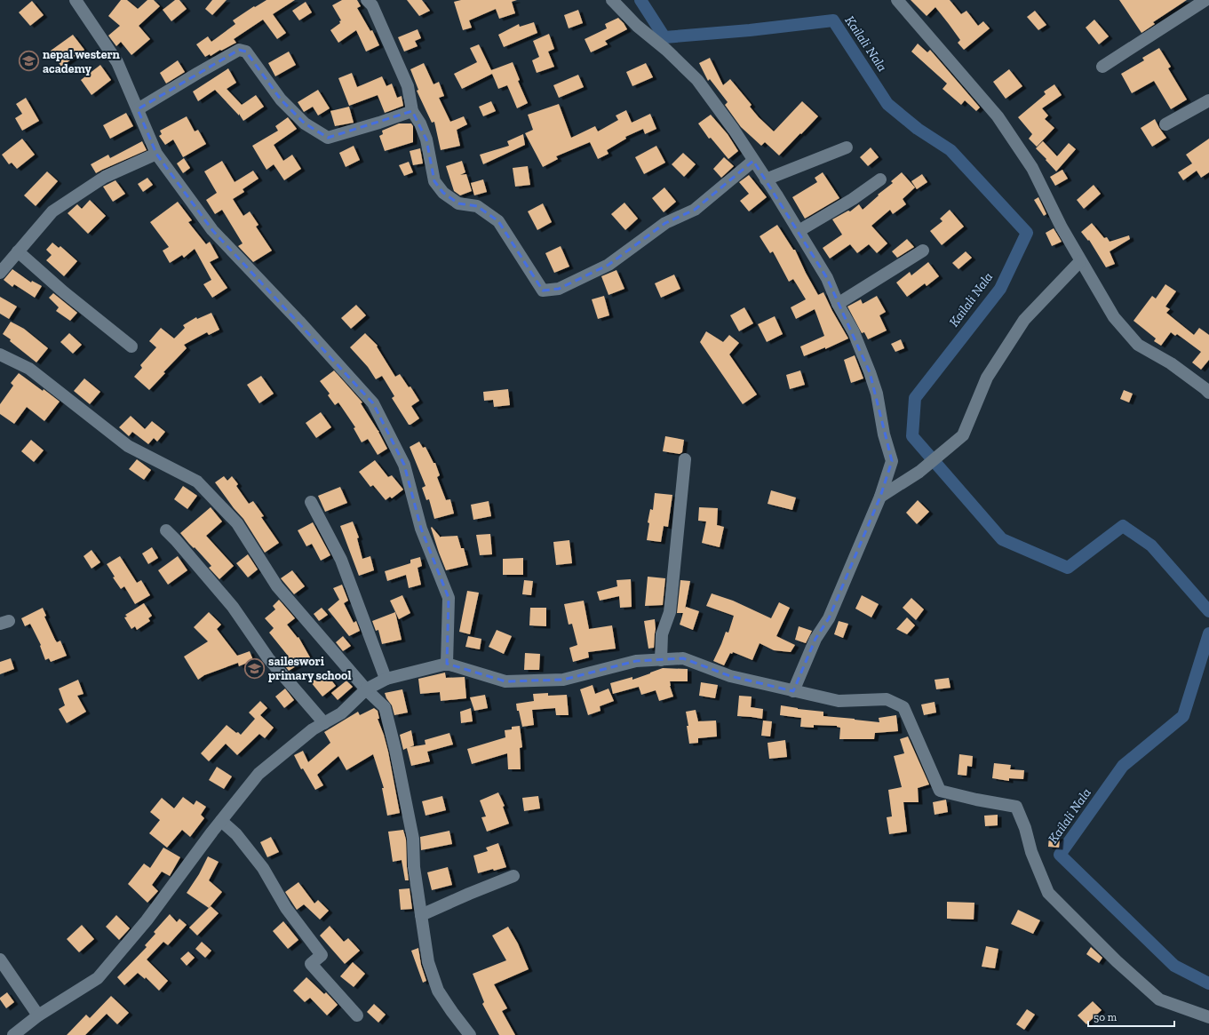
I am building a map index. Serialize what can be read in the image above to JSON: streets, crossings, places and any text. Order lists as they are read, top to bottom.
{
  "water": ["Kailali Nala"],
  "places": {
    "school or university": ["nepal western academy", "saileswori primary school"]
  },
  "scale_bar": "50 m"
}
